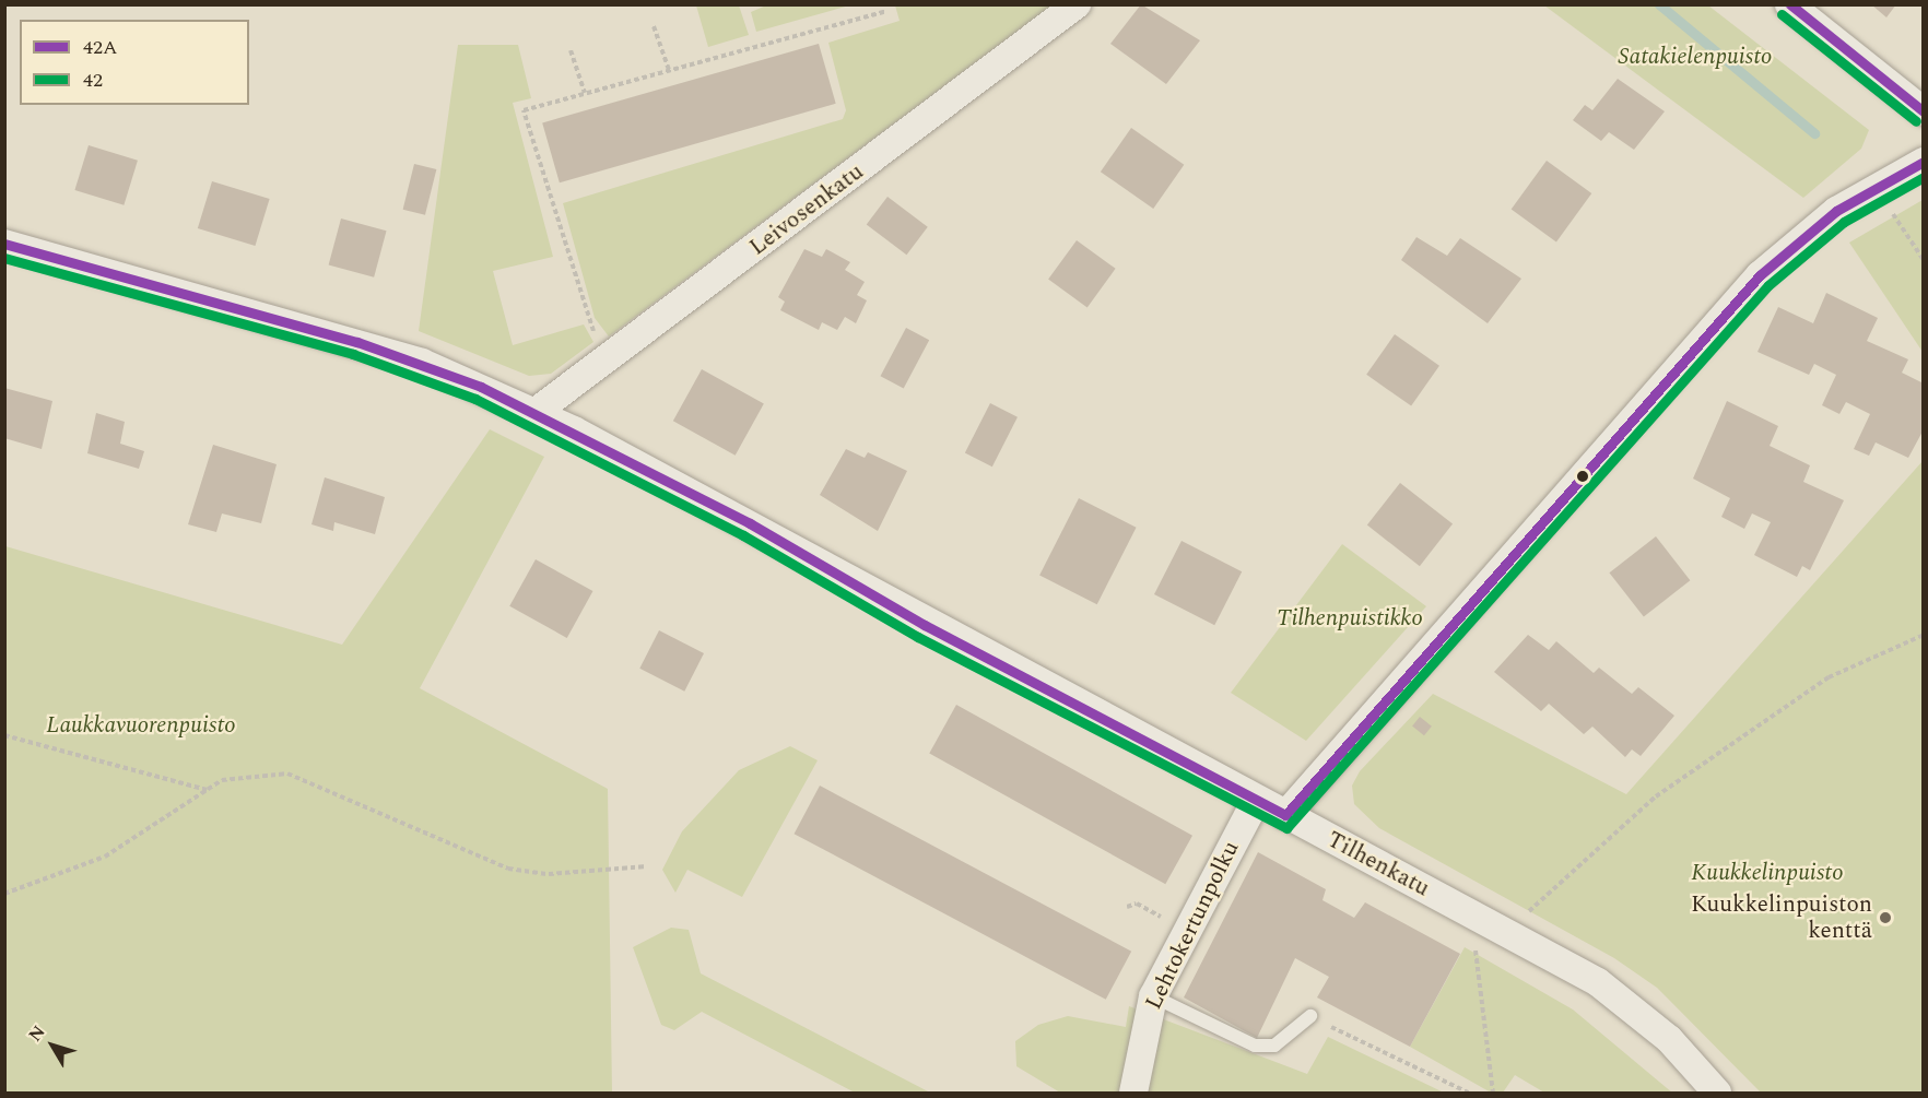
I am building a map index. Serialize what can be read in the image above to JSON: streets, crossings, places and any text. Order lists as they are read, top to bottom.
{
  "streets": {
    "street": ["Leivosenkatu", "Tilhenkatu", "Lehtokertunpolku"]
  },
  "crossings": [
    ["Leivosenkatu", "Tilhenkatu"],
    ["Tilhenkatu", "Lehtokertunpolku"]
  ],
  "parks": [
    "Satakielenpuisto",
    "Tilhenpuistikko",
    "Laukkavuorenpuisto",
    "Kuukkelinpuisto"
  ],
  "places": ["Kuukkelinpuiston kenttä"],
  "lines": ["transit line 42A", "transit line 42"],
  "legend": ["42A", "42"],
  "north": "top left"
}
